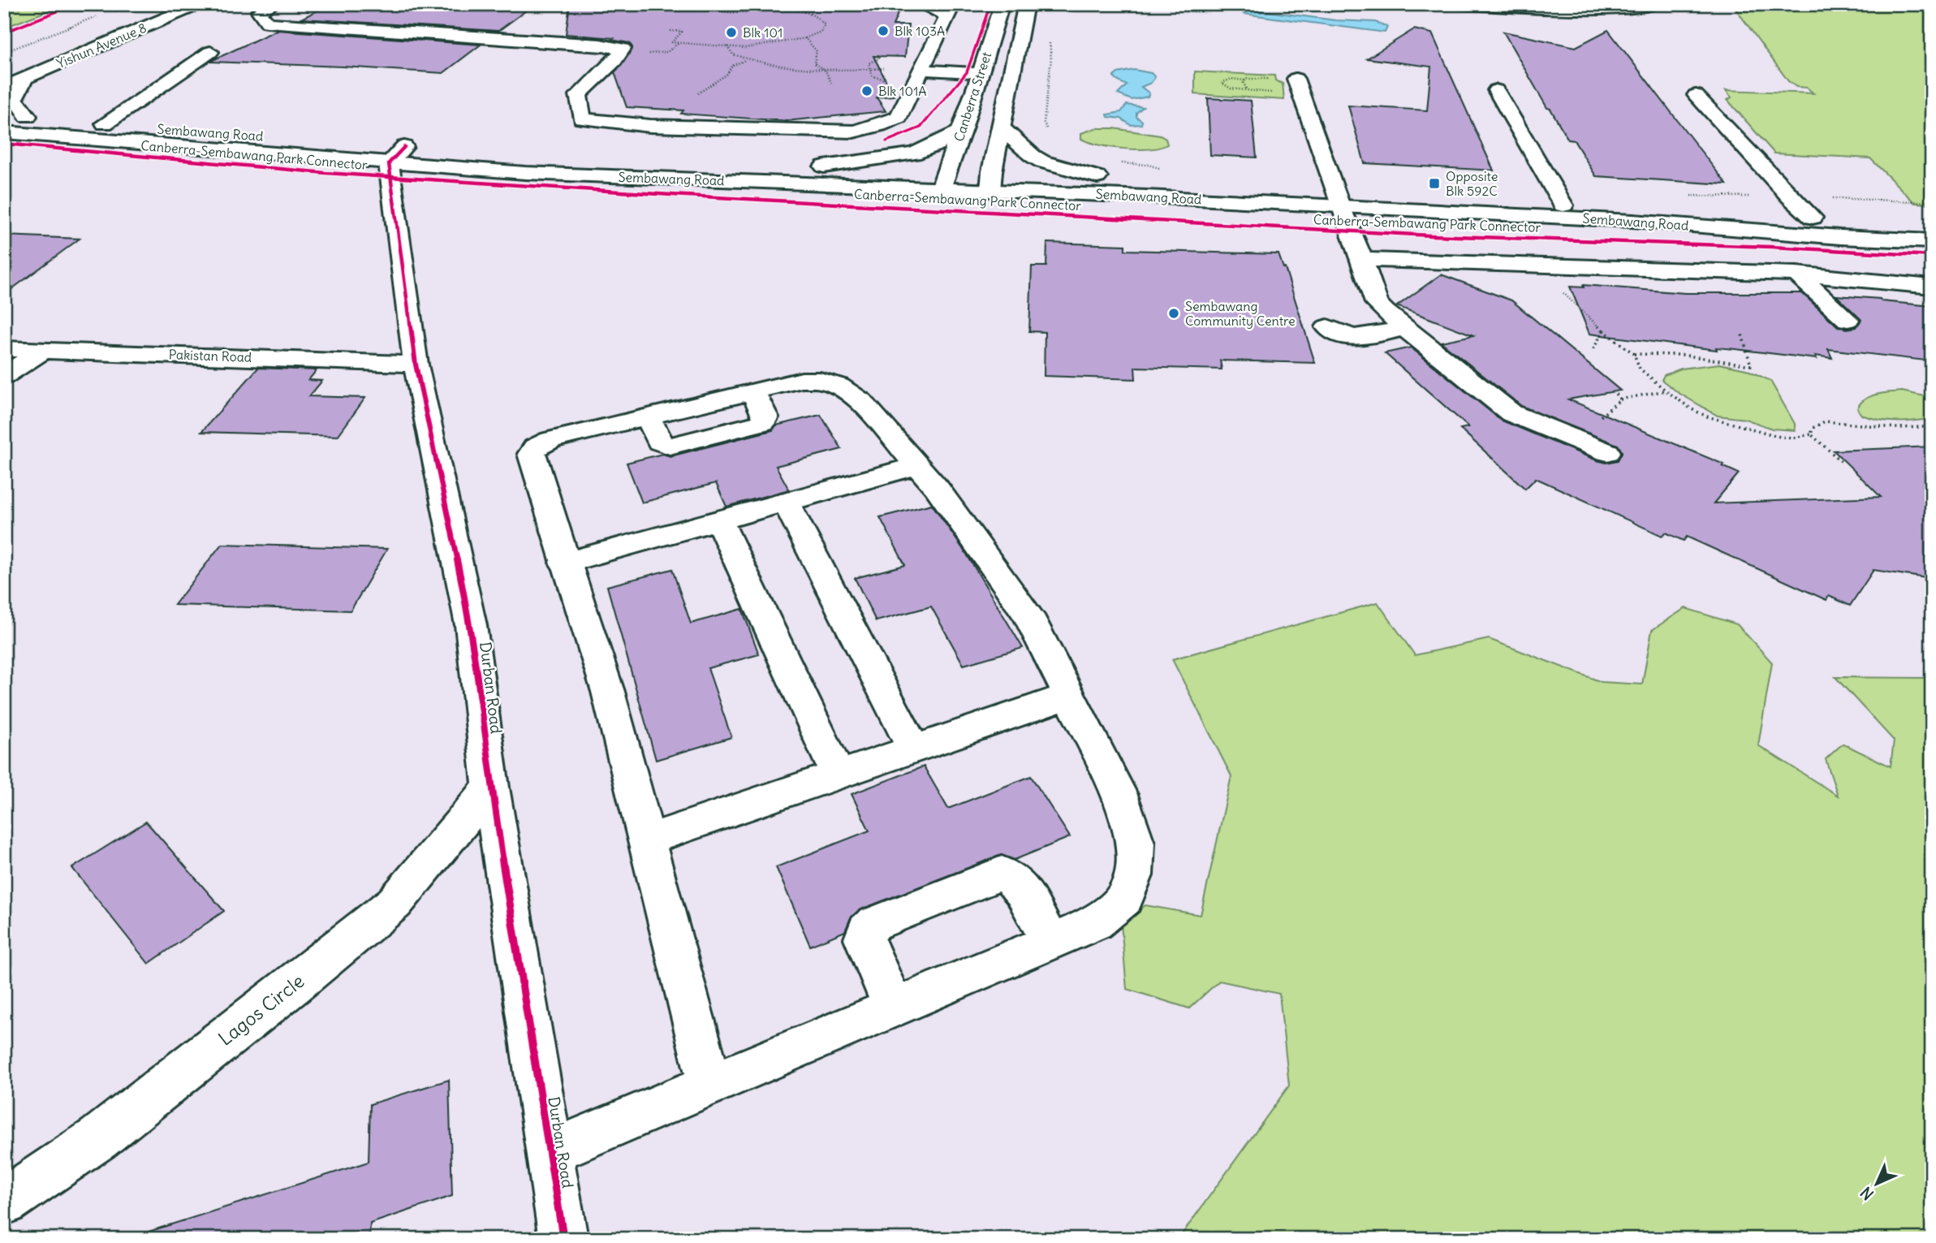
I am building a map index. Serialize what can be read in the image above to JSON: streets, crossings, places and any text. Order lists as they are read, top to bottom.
{
  "streets": {
    "main road": [
      "Yishun Avenue 8",
      "Canberra Street",
      "Sembawang Road",
      "Pakistan Road",
      "Durban Road",
      "Lagos Circle"
    ],
    "cycle path": ["Canberra-Sembawang Park Connector"]
  },
  "crossings": [
    ["Canberra Street", "Sembawang Road"],
    ["Sembawang Road", "Durban Road"],
    ["Pakistan Road", "Durban Road"],
    ["Durban Road", "Lagos Circle"]
  ],
  "places": {
    "other": [
      "Blk 103A",
      "Blk 101",
      "Blk 101A",
      "Sembawang Community Centre"
    ],
    "transit": ["Opposite Blk 592C"]
  },
  "north": "bottom left"
}
